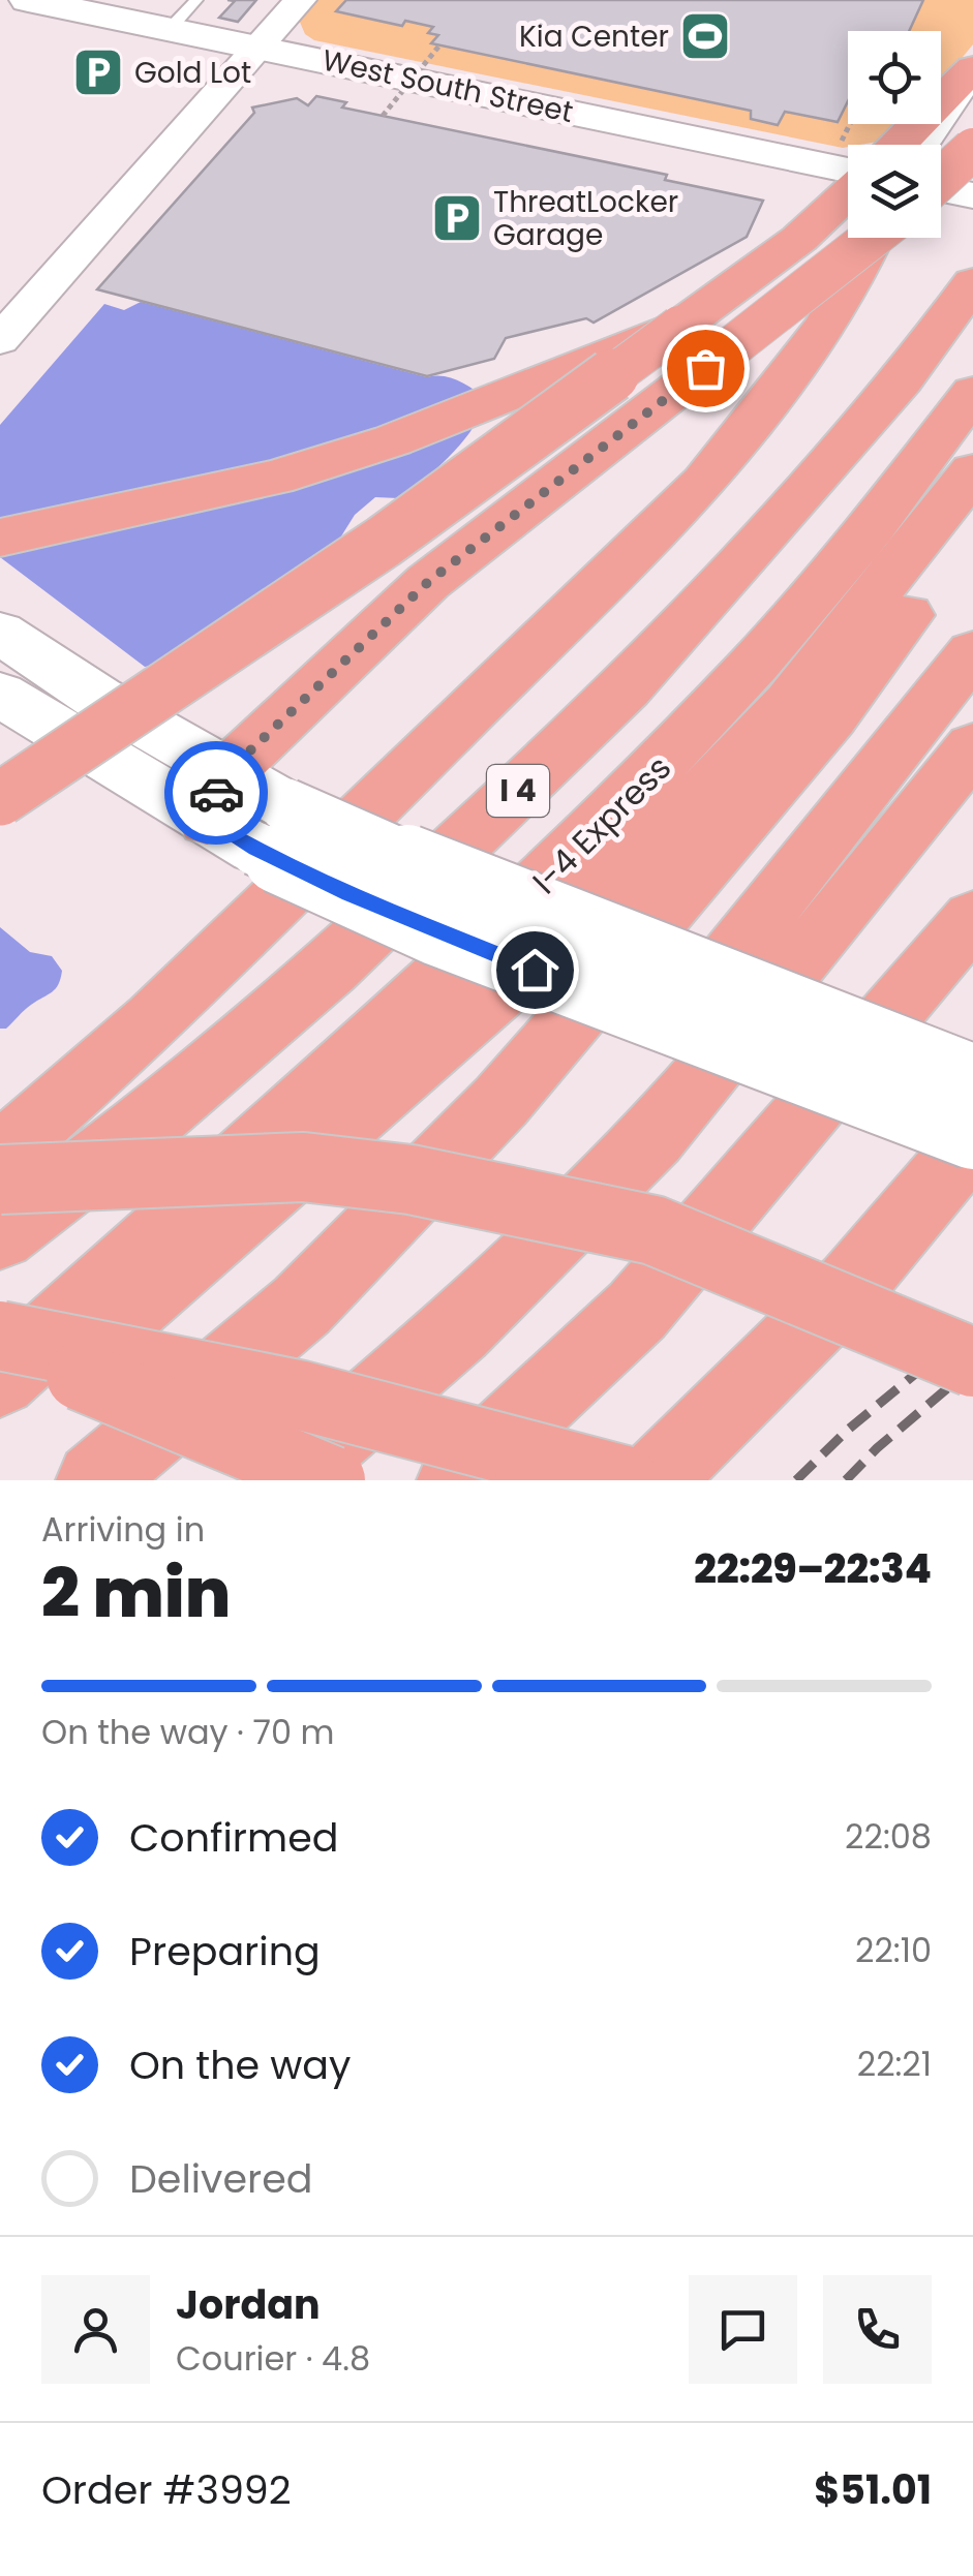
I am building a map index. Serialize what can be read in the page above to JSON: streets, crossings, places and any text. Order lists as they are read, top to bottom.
{
  "streets": {
    "highway": ["I 4", "I-4 Express"],
    "main road": ["West South Street"]
  },
  "places": {
    "sports": ["Kia Center"],
    "parking": ["Gold Lot", "ThreatLocker Garage"]
  },
  "page": {
    "heading": ["2 min", "Arriving in", "22:29–22:34"],
    "panel": [
      "Jordan",
      "Courier · 4.8",
      "Order #3992",
      "$51.01"
    ],
    "bar": "On the way · 70 m",
    "list": [
      ["Confirmed", "22:08"],
      ["Preparing", "22:10"],
      ["On the way", "22:21"],
      "Delivered"
    ]
  }
}
